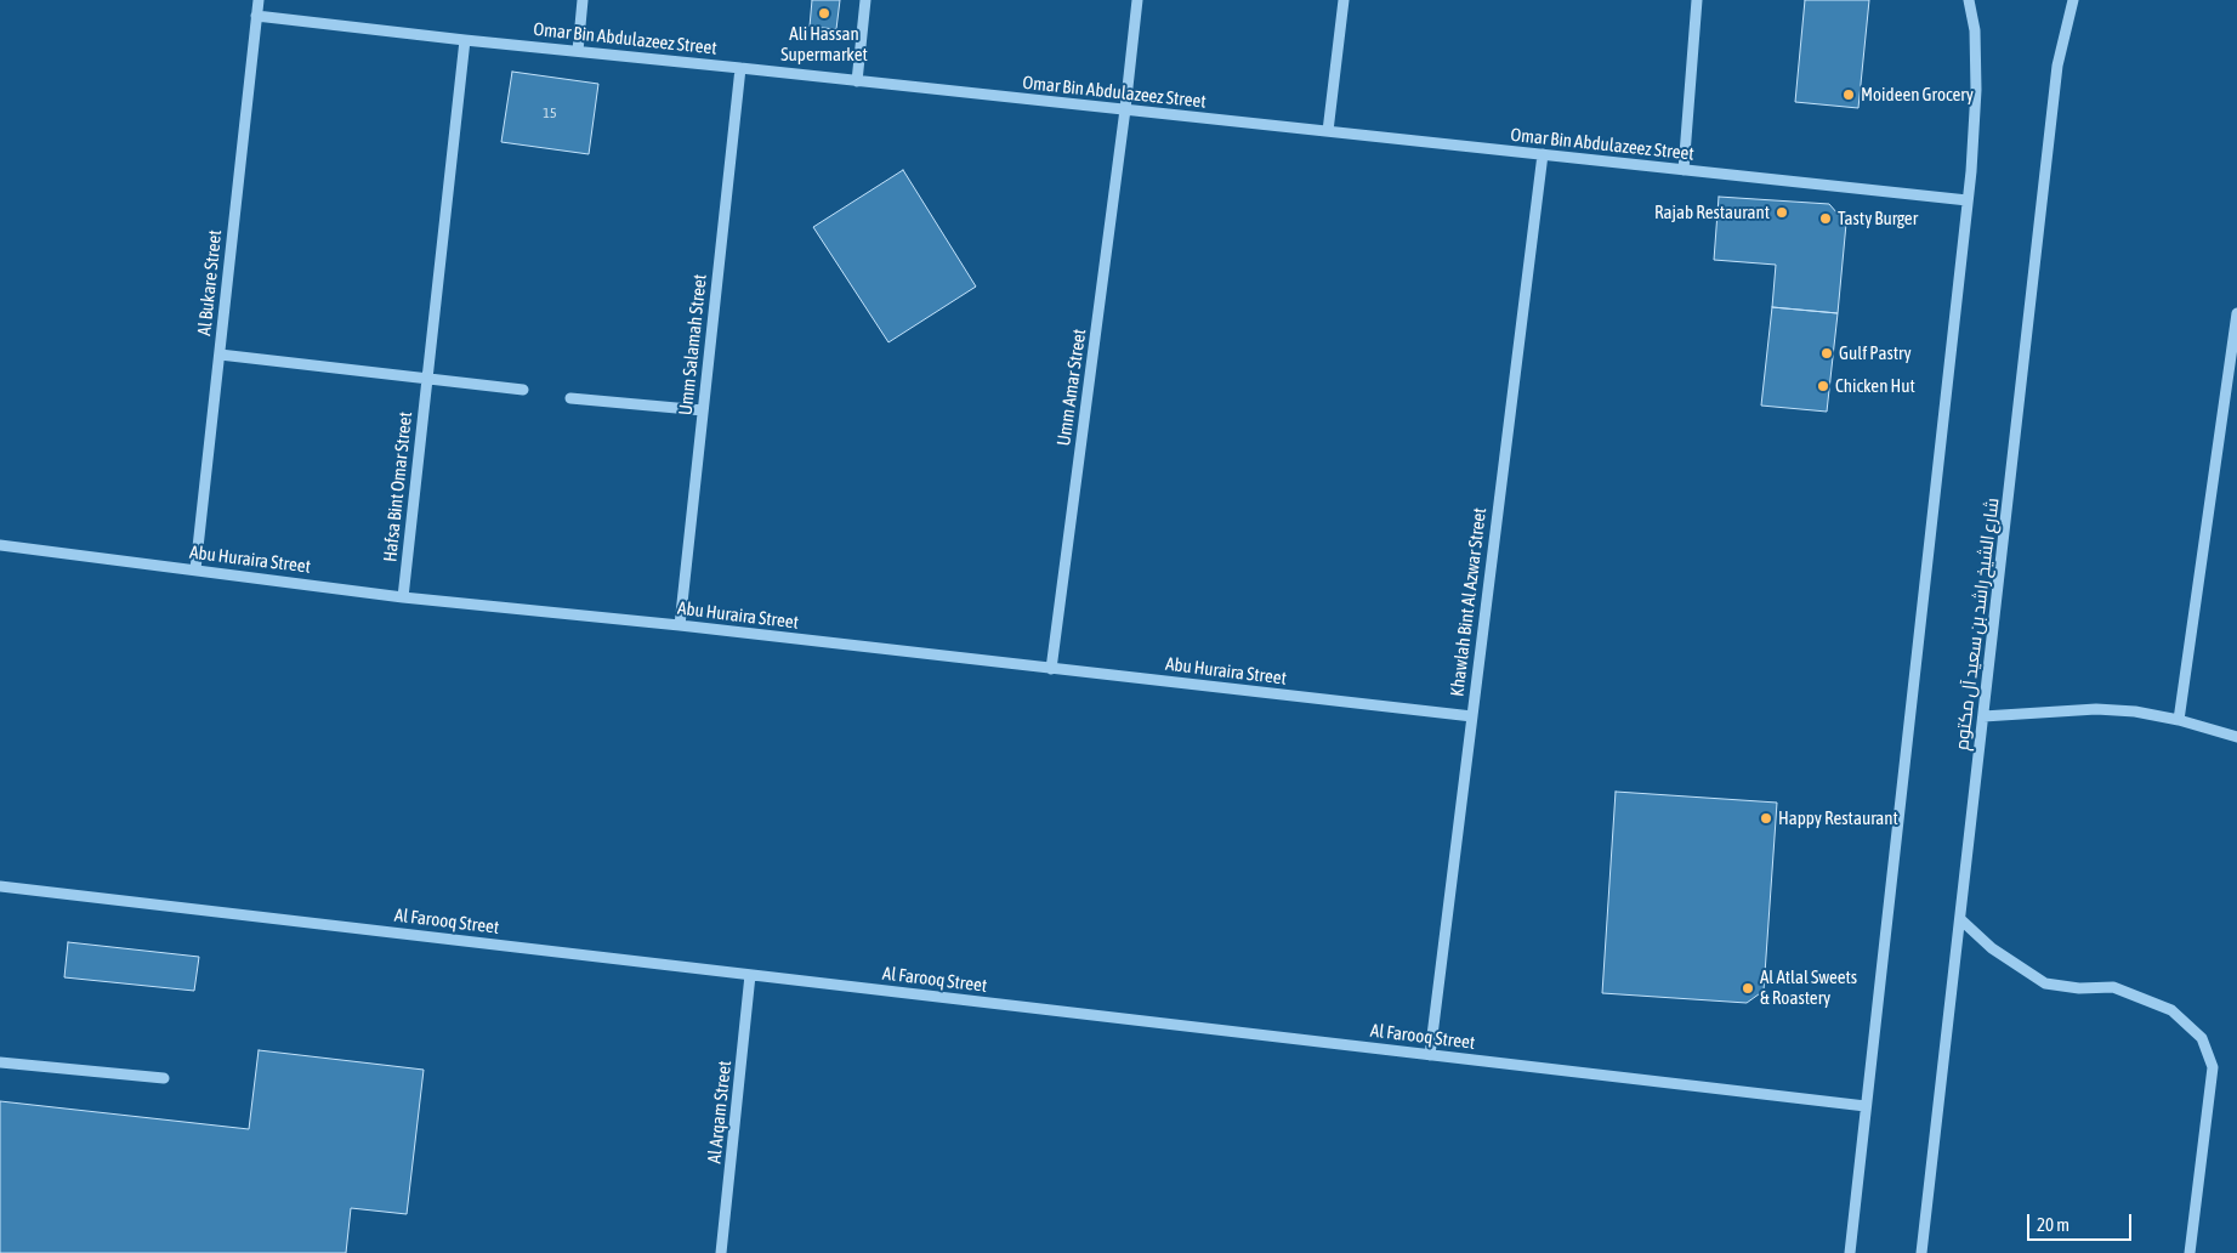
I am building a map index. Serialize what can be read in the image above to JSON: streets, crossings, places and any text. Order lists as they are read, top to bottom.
{
  "streets": {
    "street": [
      "Omar Bin Abdulazeez Street",
      "Al Bukare Street",
      "Umm Salamah Street",
      "Umm Amar Street",
      "Hafsa Bint Omar Street",
      "Abu Huraira Street",
      "Khawlah Bint Al Azwar Street",
      "شارع الشيخ راشد بن سعيد آل مكتوم",
      "Al Farooq Street",
      "Al Arqam Street"
    ]
  },
  "crossings": [
    ["Omar Bin Abdulazeez Street", "Al Bukare Street"],
    ["Omar Bin Abdulazeez Street", "Umm Salamah Street"],
    ["Omar Bin Abdulazeez Street", "Umm Amar Street"],
    ["Omar Bin Abdulazeez Street", "Hafsa Bint Omar Street"],
    ["Omar Bin Abdulazeez Street", "Khawlah Bint Al Azwar Street"],
    ["Al Bukare Street", "Abu Huraira Street"],
    ["Umm Salamah Street", "Abu Huraira Street"],
    ["Umm Amar Street", "Abu Huraira Street"],
    ["Hafsa Bint Omar Street", "Abu Huraira Street"],
    ["Abu Huraira Street", "Khawlah Bint Al Azwar Street"],
    ["Khawlah Bint Al Azwar Street", "Al Farooq Street"],
    ["Al Farooq Street", "Al Arqam Street"]
  ],
  "places": [
    "Ali Hassan Supermarket",
    "Moideen Grocery",
    "Rajab Restaurant",
    "Tasty Burger",
    "Gulf Pastry",
    "Chicken Hut",
    "Happy Restaurant",
    "Al Atlal Sweets & Roastery"
  ],
  "house_numbers": ["15"],
  "scale_bar": "20 m"
}
